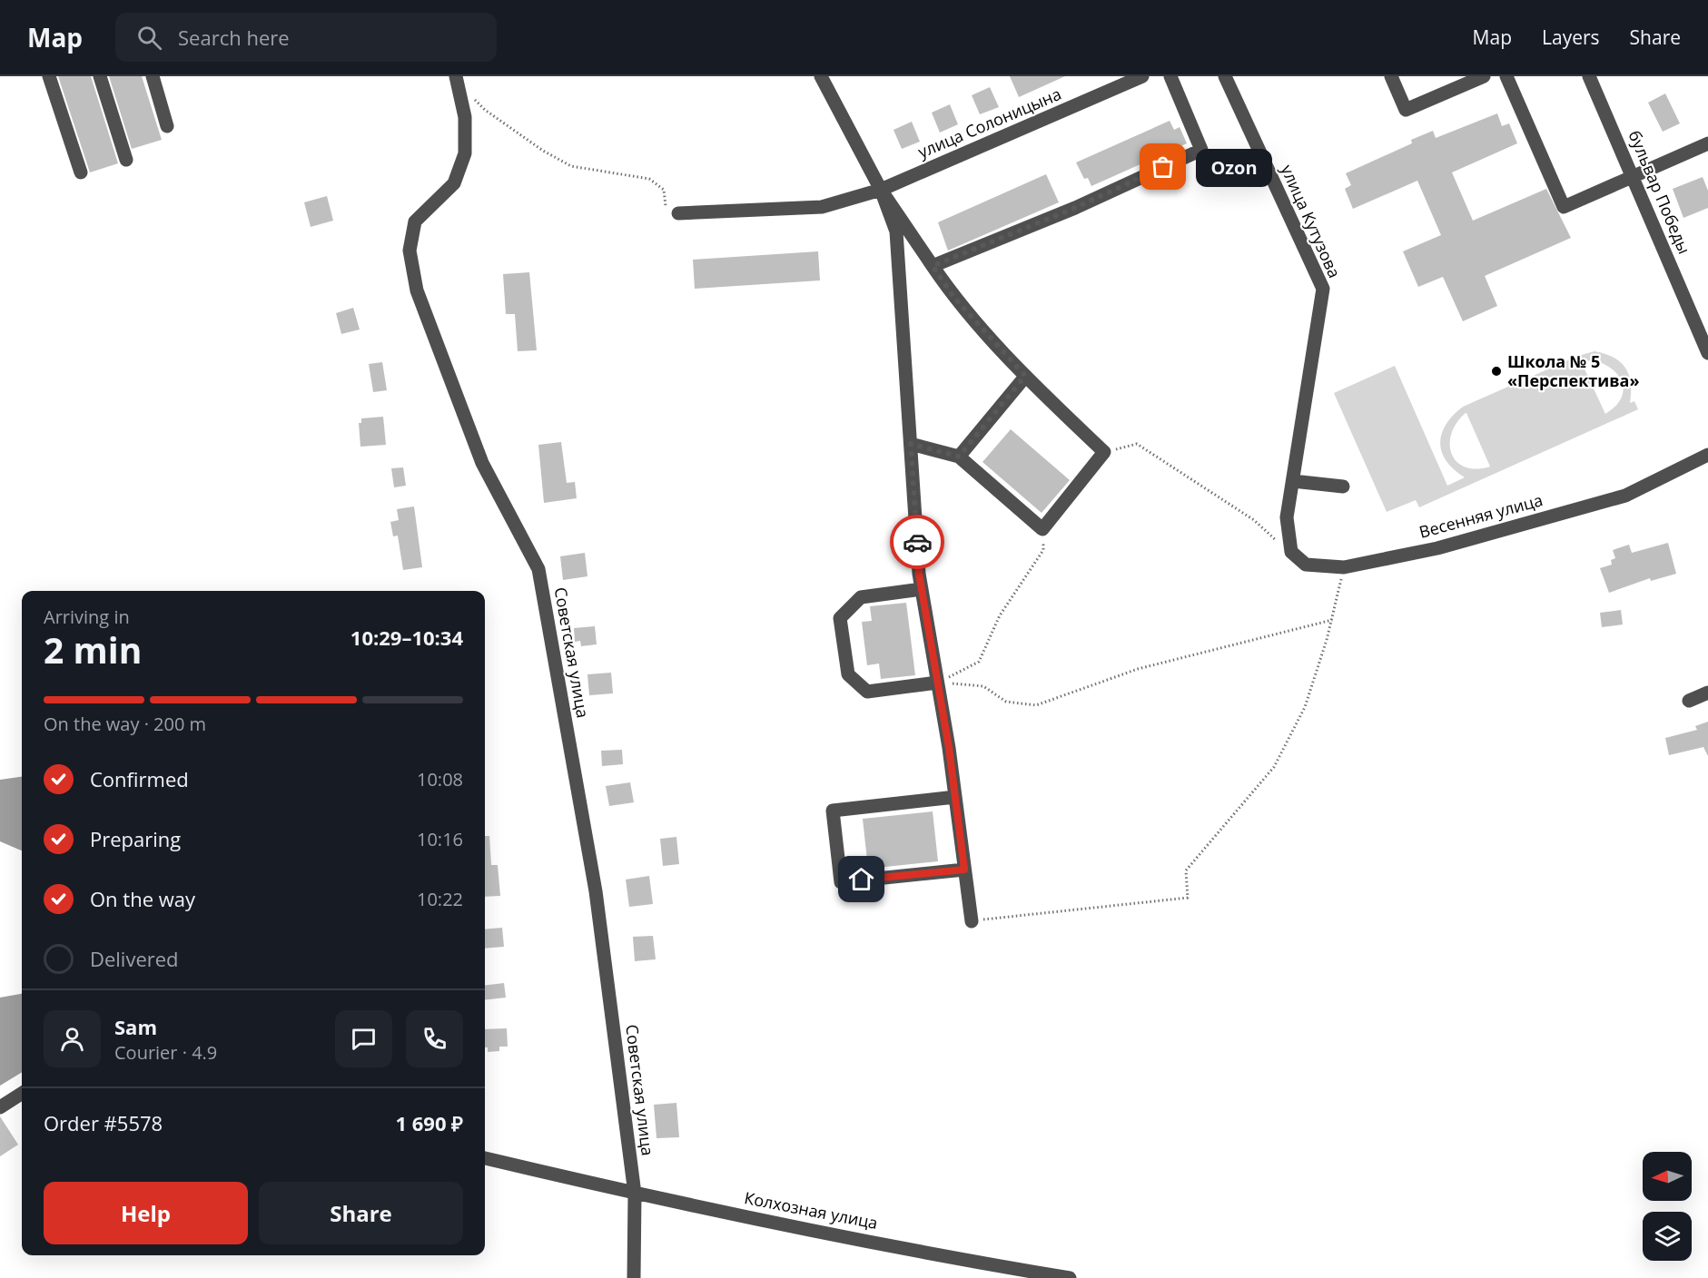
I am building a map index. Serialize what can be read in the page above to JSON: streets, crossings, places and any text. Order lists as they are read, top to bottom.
{
  "streets": {
    "street": [
      "улица Солоницына",
      "бульвар Победы",
      "улица Кутузова",
      "Весенняя улица",
      "Советская улица",
      "Колхозная улица"
    ]
  },
  "crossings": [
    ["улица Кутузова", "Весенняя улица"],
    ["Советская улица", "Колхозная улица"]
  ],
  "places": ["Ozon", "Школа № 5 «Перспектива»"],
  "north": "left",
  "page": {
    "header": "Map",
    "search": "Search here",
    "nav": ["Map", "Layers", "Share"],
    "bubble": "Ozon",
    "heading": ["2 min", "Arriving in", "10:29–10:34"],
    "panel": [
      "Sam",
      "Courier · 4.9",
      "Order #5578",
      "1 690 ₽"
    ],
    "bar": "On the way · 200 m",
    "list": [
      ["Confirmed", "10:08"],
      ["Preparing", "10:16"],
      ["On the way", "10:22"],
      "Delivered"
    ],
    "buttons": ["Help", "Share"]
  }
}
